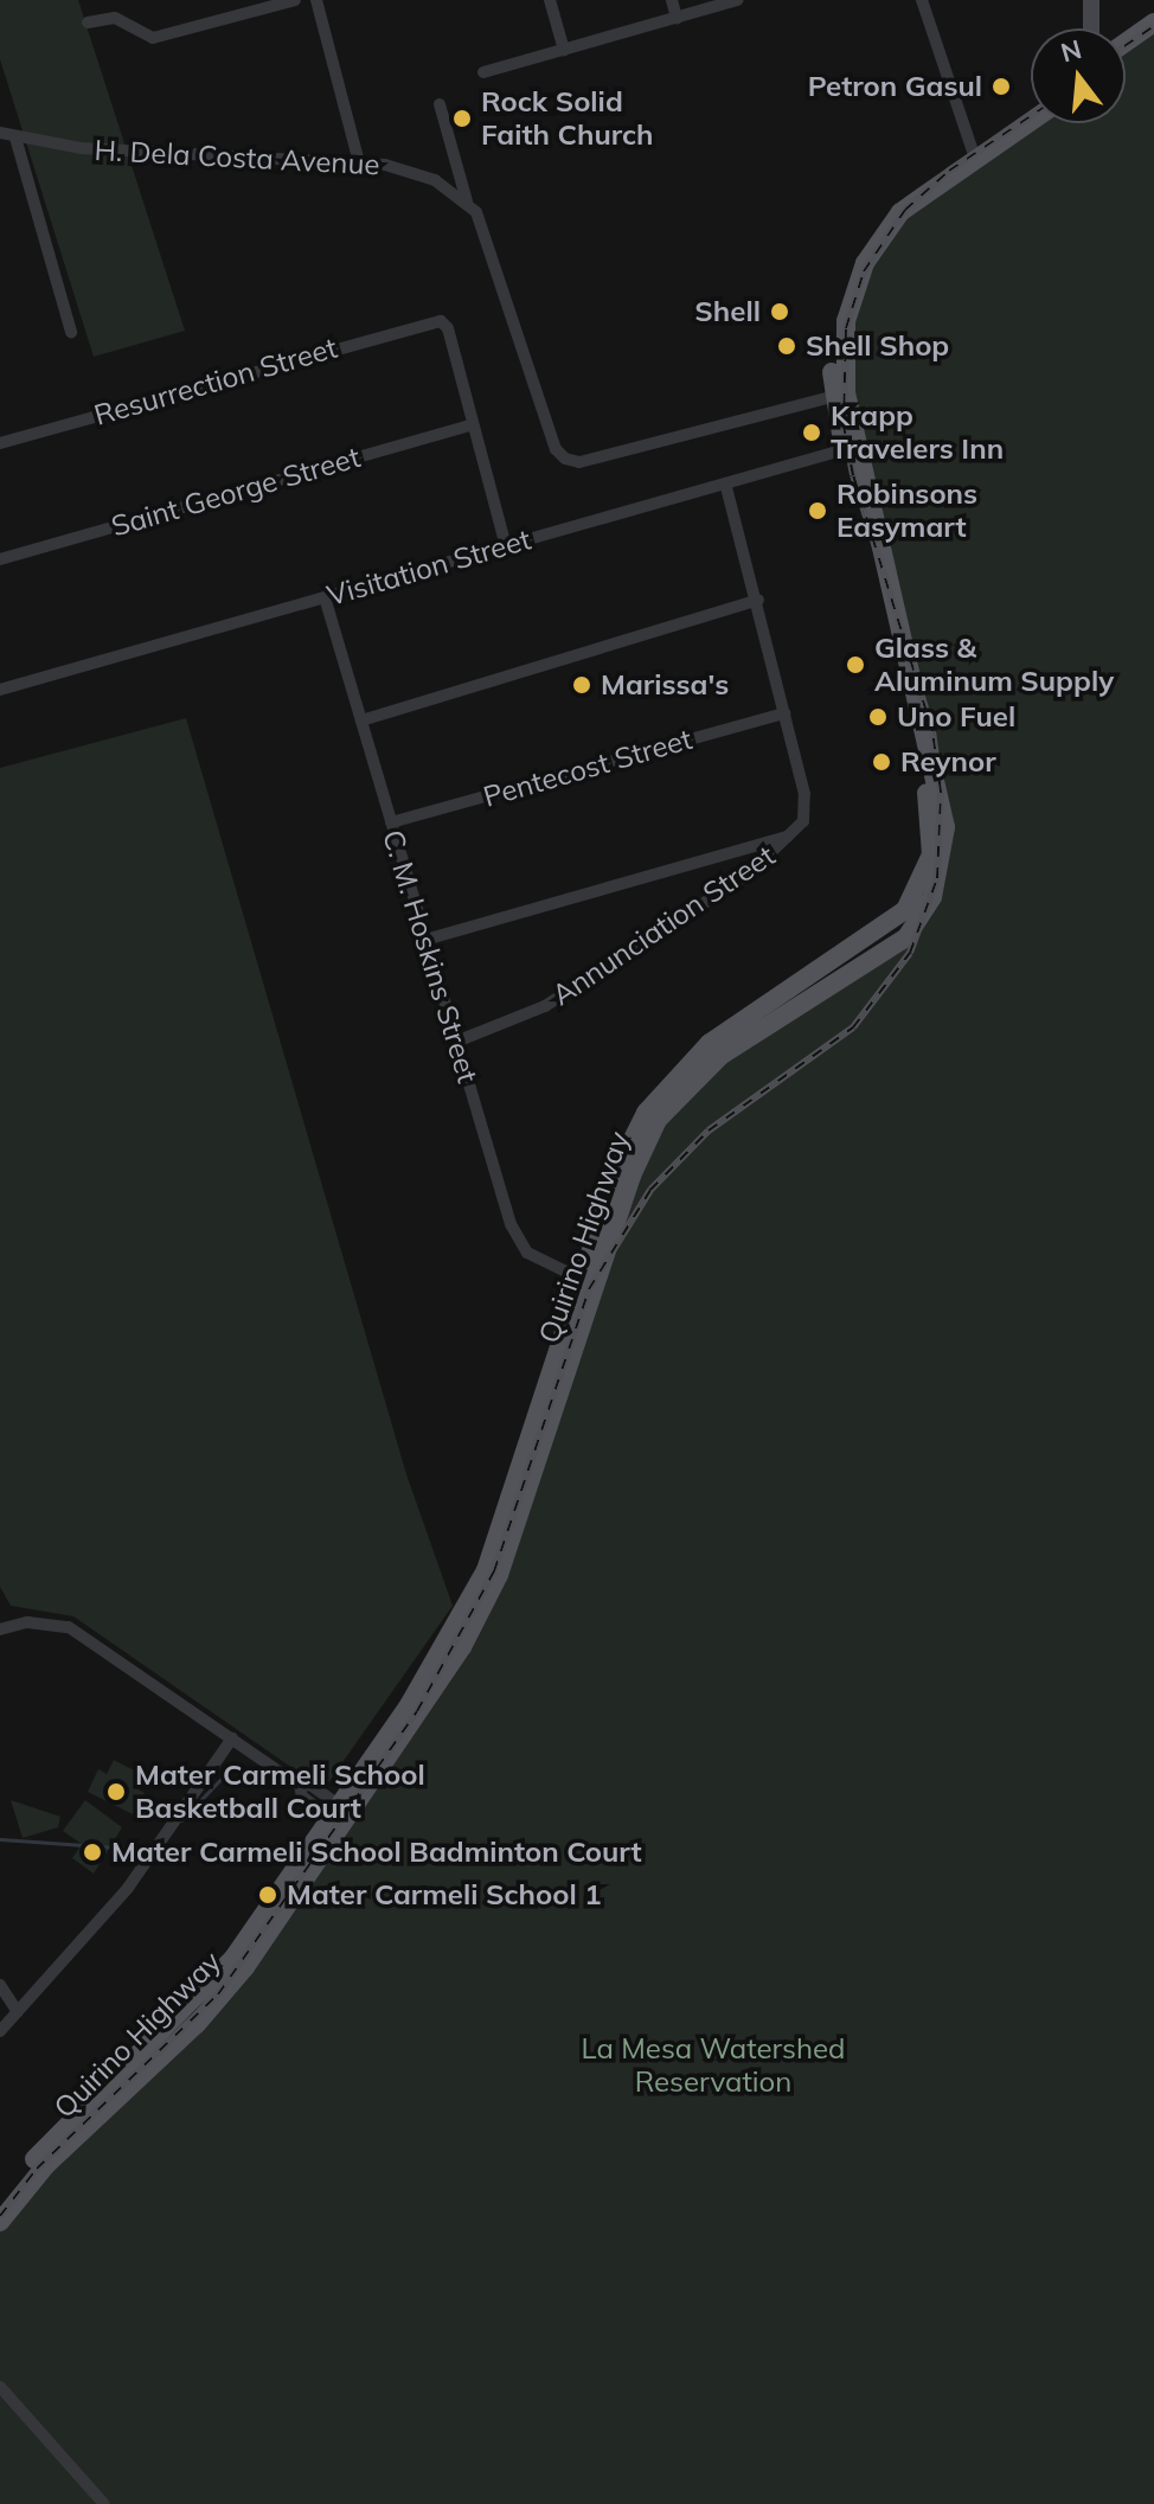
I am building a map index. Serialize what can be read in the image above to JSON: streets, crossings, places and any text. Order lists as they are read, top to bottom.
{
  "streets": {
    "main road": ["Quirino Highway"],
    "street": [
      "H. Dela Costa Avenue",
      "Resurrection Street",
      "Saint George Street",
      "Visitation Street",
      "Pentecost Street",
      "Annunciation Street",
      "C. M. Hoskins Street"
    ]
  },
  "crossings": [
    ["Resurrection Street", "Saint George Street"],
    ["Visitation Street", "Annunciation Street"],
    ["Visitation Street", "C. M. Hoskins Street"],
    ["Visitation Street", "Quirino Highway"],
    ["Pentecost Street", "Annunciation Street"],
    ["Pentecost Street", "C. M. Hoskins Street"],
    ["Annunciation Street", "C. M. Hoskins Street"],
    ["C. M. Hoskins Street", "Quirino Highway"]
  ],
  "parks": ["La Mesa Watershed Reservation"],
  "places": [
    "Petron Gasul",
    "Rock Solid Faith Church",
    "Shell",
    "Shell Shop",
    "Krapp Travelers Inn",
    "Robinsons Easymart",
    "Glass & Aluminum Supply",
    "Marissa's",
    "Uno Fuel",
    "Reynor",
    "Mater Carmeli School Basketball Court",
    "Mater Carmeli School Badminton Court",
    "Mater Carmeli School 1"
  ],
  "north": "top"
}
